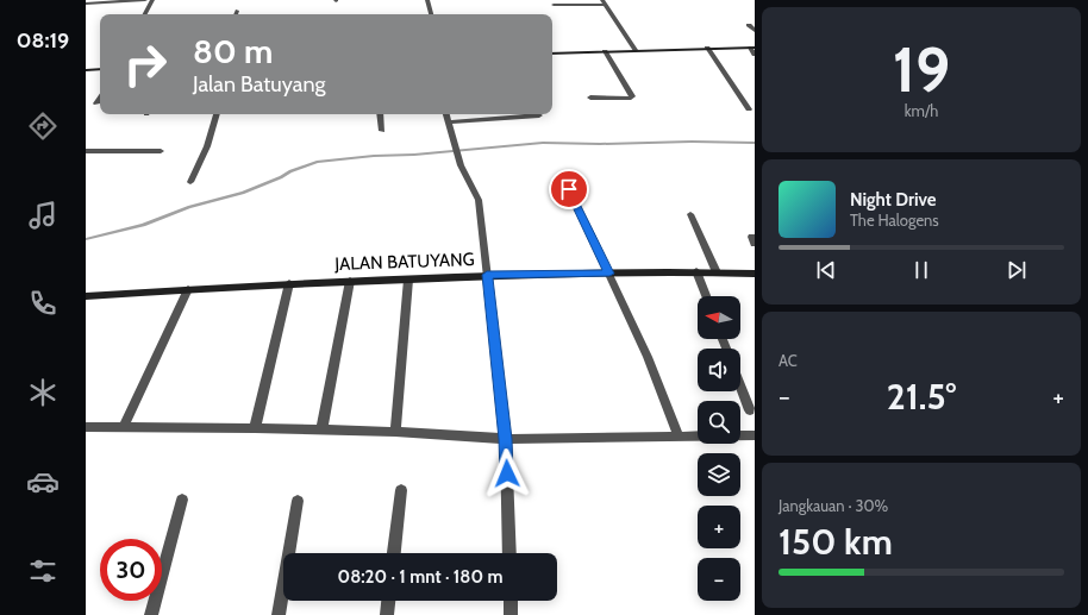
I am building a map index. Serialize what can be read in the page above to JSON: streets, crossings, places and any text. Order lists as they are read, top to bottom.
{
  "streets": {
    "street": ["JALAN BATUYANG"]
  },
  "north": "left",
  "page": {
    "tabs": "08:19",
    "tile": [
      ["19", "km/h"],
      "AC",
      ["Jangkauan · 30%", "150 km"]
    ],
    "turn": ["80 m", "Jalan Batuyang"],
    "song": ["Night Drive", "The Halogens"],
    "map_buttons": ["+", "−"],
    "heat": ["−", "21.5°", "+"],
    "limit": "30",
    "trip": "08:20 · 1 mnt · 180 m"
  }
}
